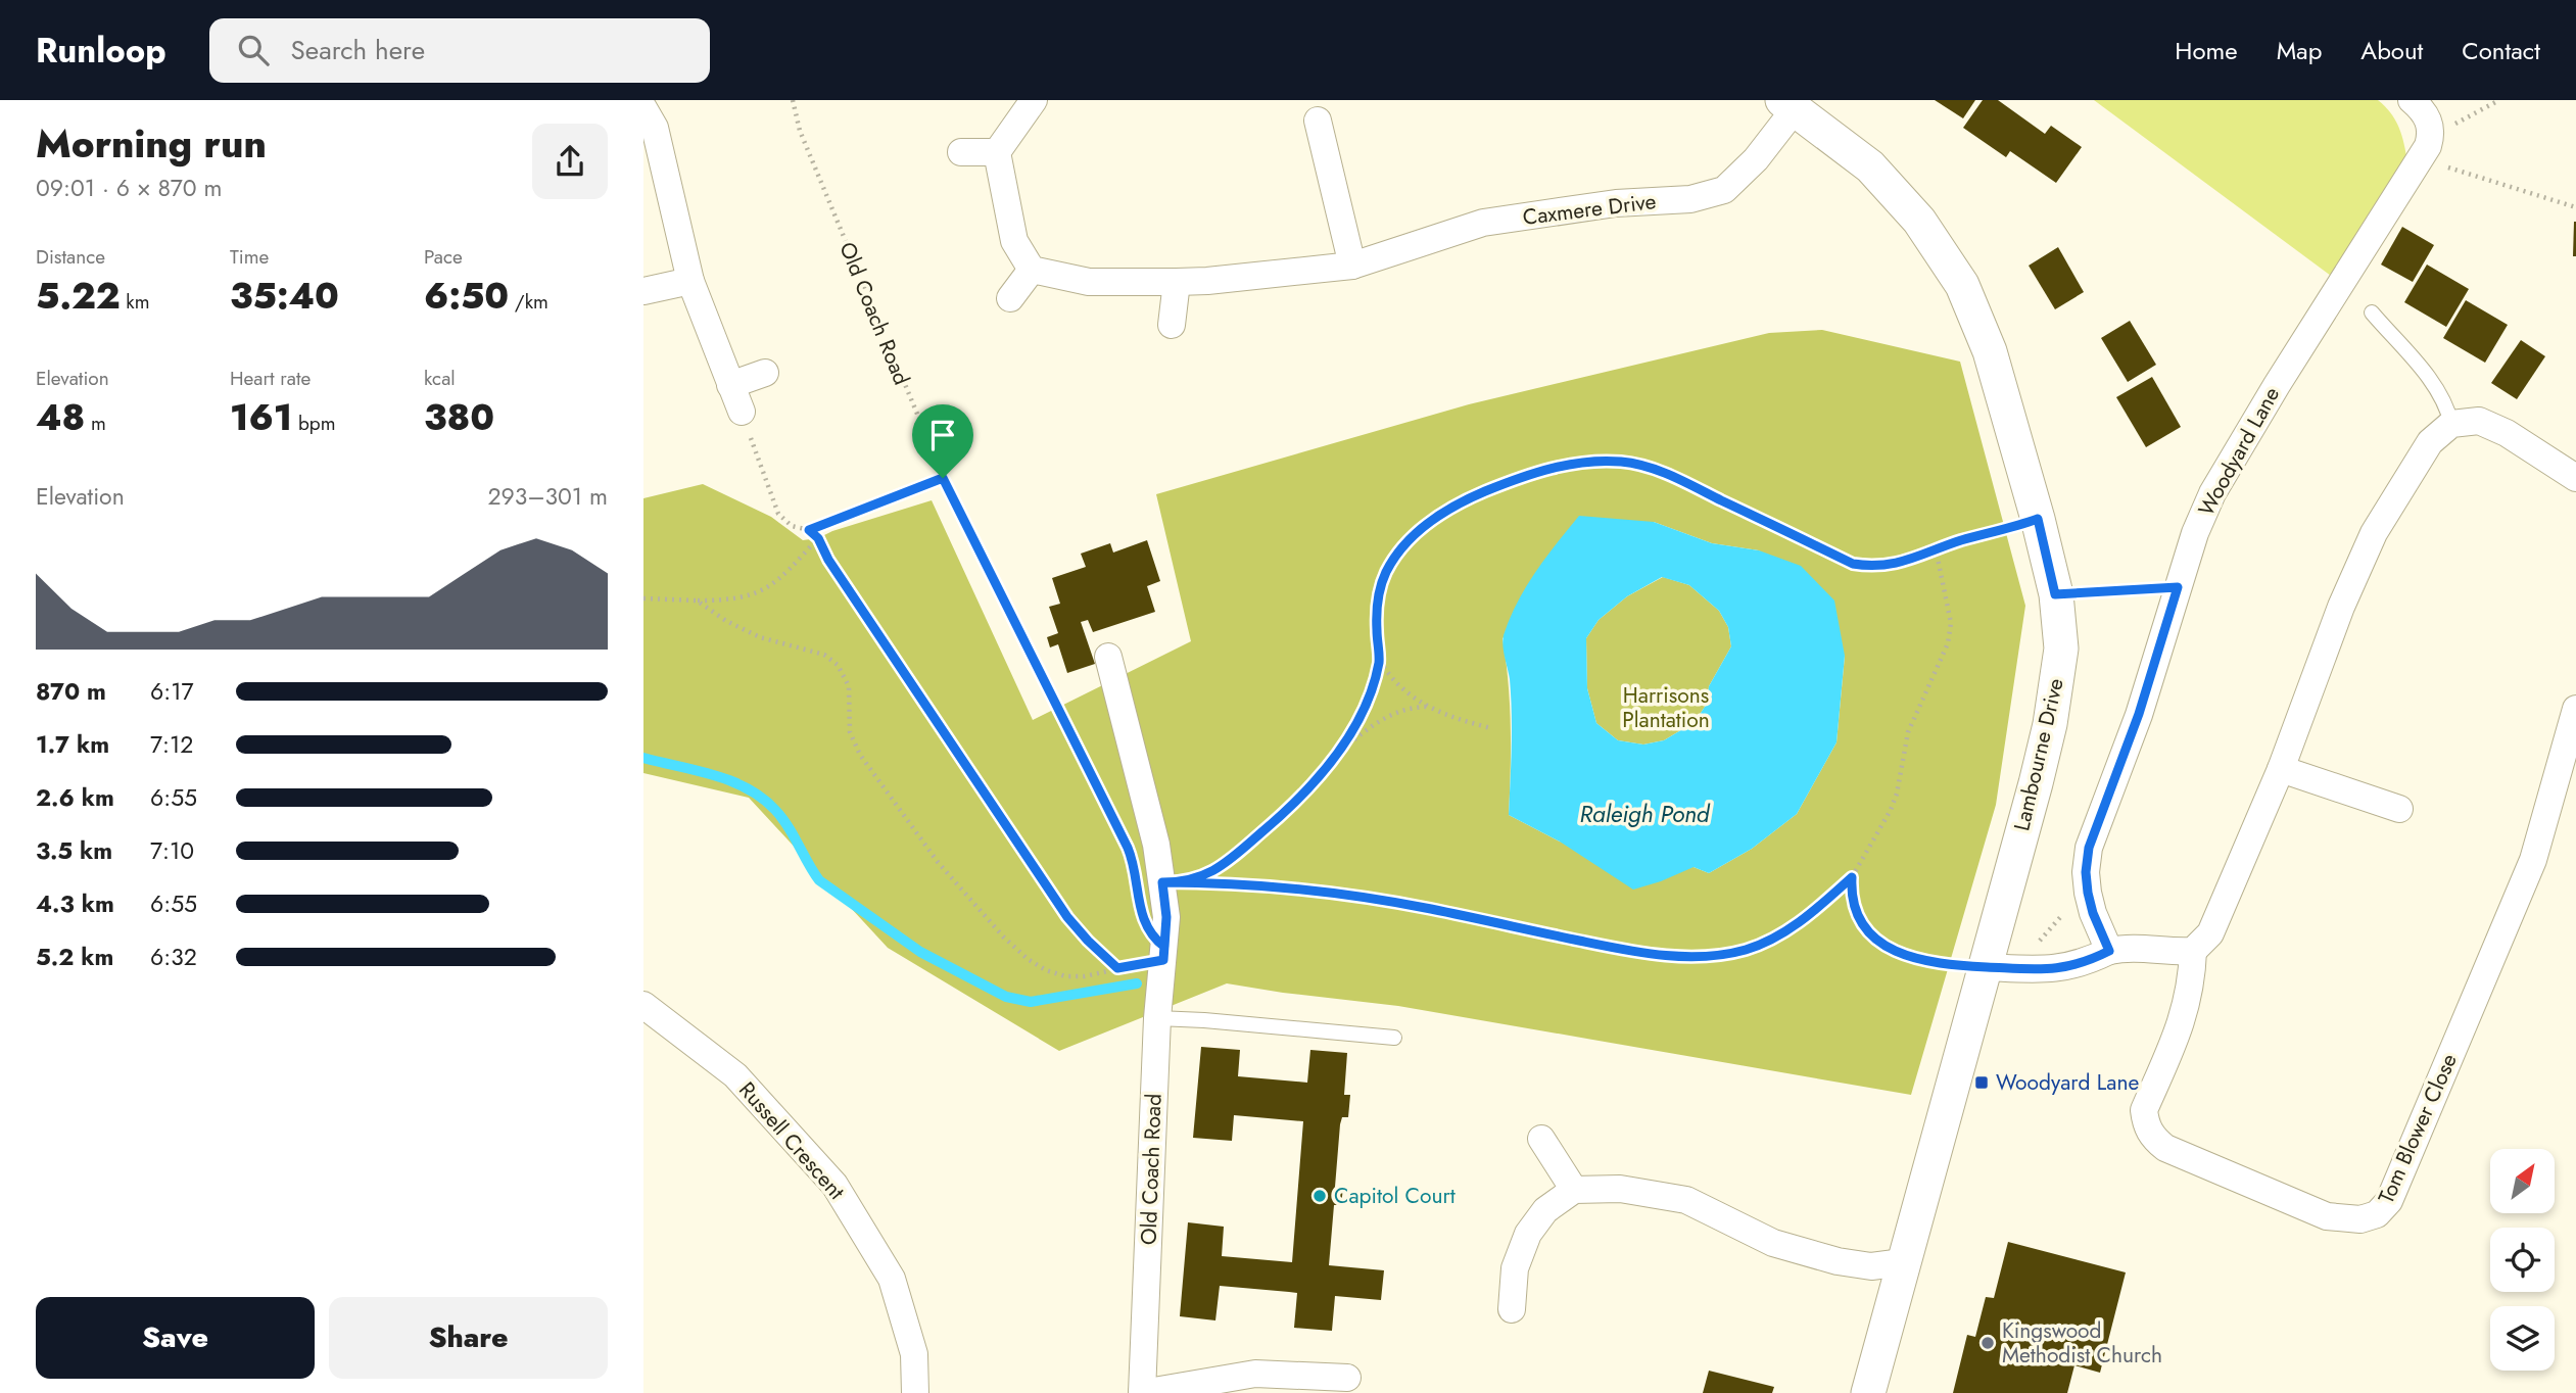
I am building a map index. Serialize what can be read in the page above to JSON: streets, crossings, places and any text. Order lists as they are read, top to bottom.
{
  "streets": {
    "street": [
      "Caxmere Drive",
      "Old Coach Road",
      "Woodyard Lane",
      "Lambourne Drive",
      "Tom Blower Close",
      "Russell Crescent"
    ]
  },
  "crossings": [
    ["Caxmere Drive", "Lambourne Drive"]
  ],
  "water": ["Raleigh Pond"],
  "parks": ["Harrisons Plantation"],
  "places": {
    "transit": ["Woodyard Lane"],
    "other": ["Capitol Court", "Kingswood Methodist Church"]
  },
  "north": "top right",
  "page": {
    "header": "Runloop",
    "search": "Search here",
    "nav": [
      "Home",
      "Map",
      "About",
      "Contact"
    ],
    "heading": ["Morning run", "09:01 · 6 × 870 m"],
    "stats": [
      ["Distance", "5.22 km"],
      ["Time", "35:40"],
      ["Pace", "6:50 /km"],
      ["Elevation", "48 m"],
      ["Heart rate", "161 bpm"],
      ["kcal", "380"]
    ],
    "chart": ["Elevation", "293–301 m"],
    "list": [
      {
        "name": "870 m",
        "note": "6:17"
      },
      {
        "name": "1.7 km",
        "note": "7:12"
      },
      {
        "name": "2.6 km",
        "note": "6:55"
      },
      {
        "name": "3.5 km",
        "note": "7:10"
      },
      {
        "name": "4.3 km",
        "note": "6:55"
      },
      {
        "name": "5.2 km",
        "note": "6:32"
      }
    ],
    "buttons": ["Save", "Share"]
  }
}
